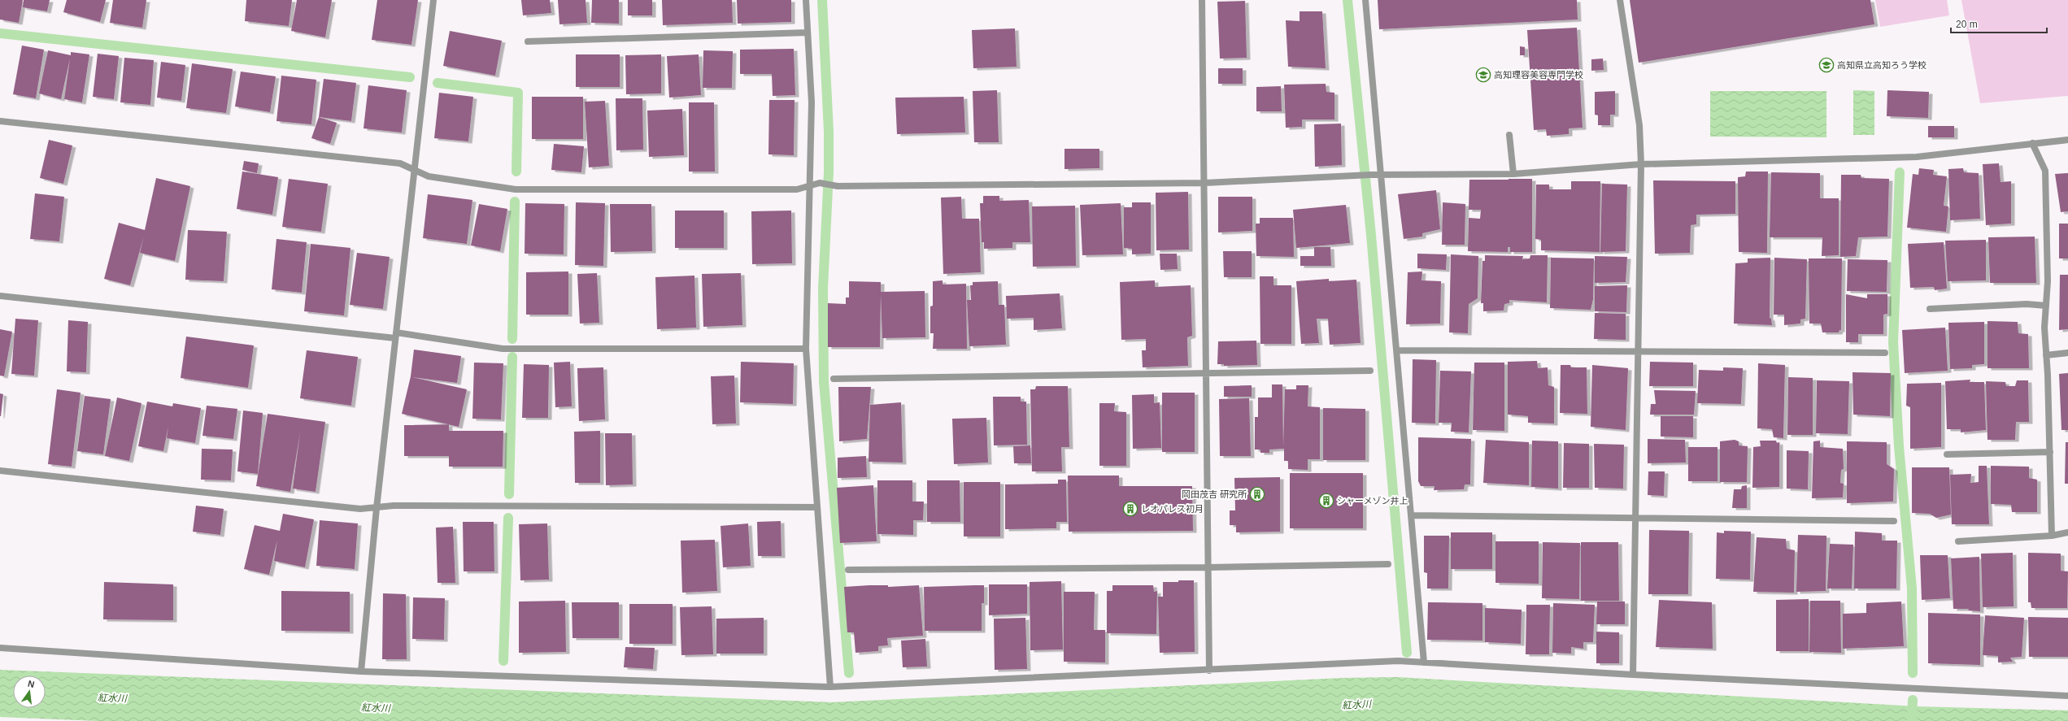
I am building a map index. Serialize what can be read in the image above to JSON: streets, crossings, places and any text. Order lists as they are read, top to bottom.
{
  "water": ["紅水川"],
  "places": {
    "school or university": ["高知県立高知ろう学校", "高知理容美容専門学校"],
    "building": ["岡田茂吉 研究所", "シャーメゾン井上", "レオパレス初月"]
  },
  "scale_bar": "20 m",
  "north": "top"
}
